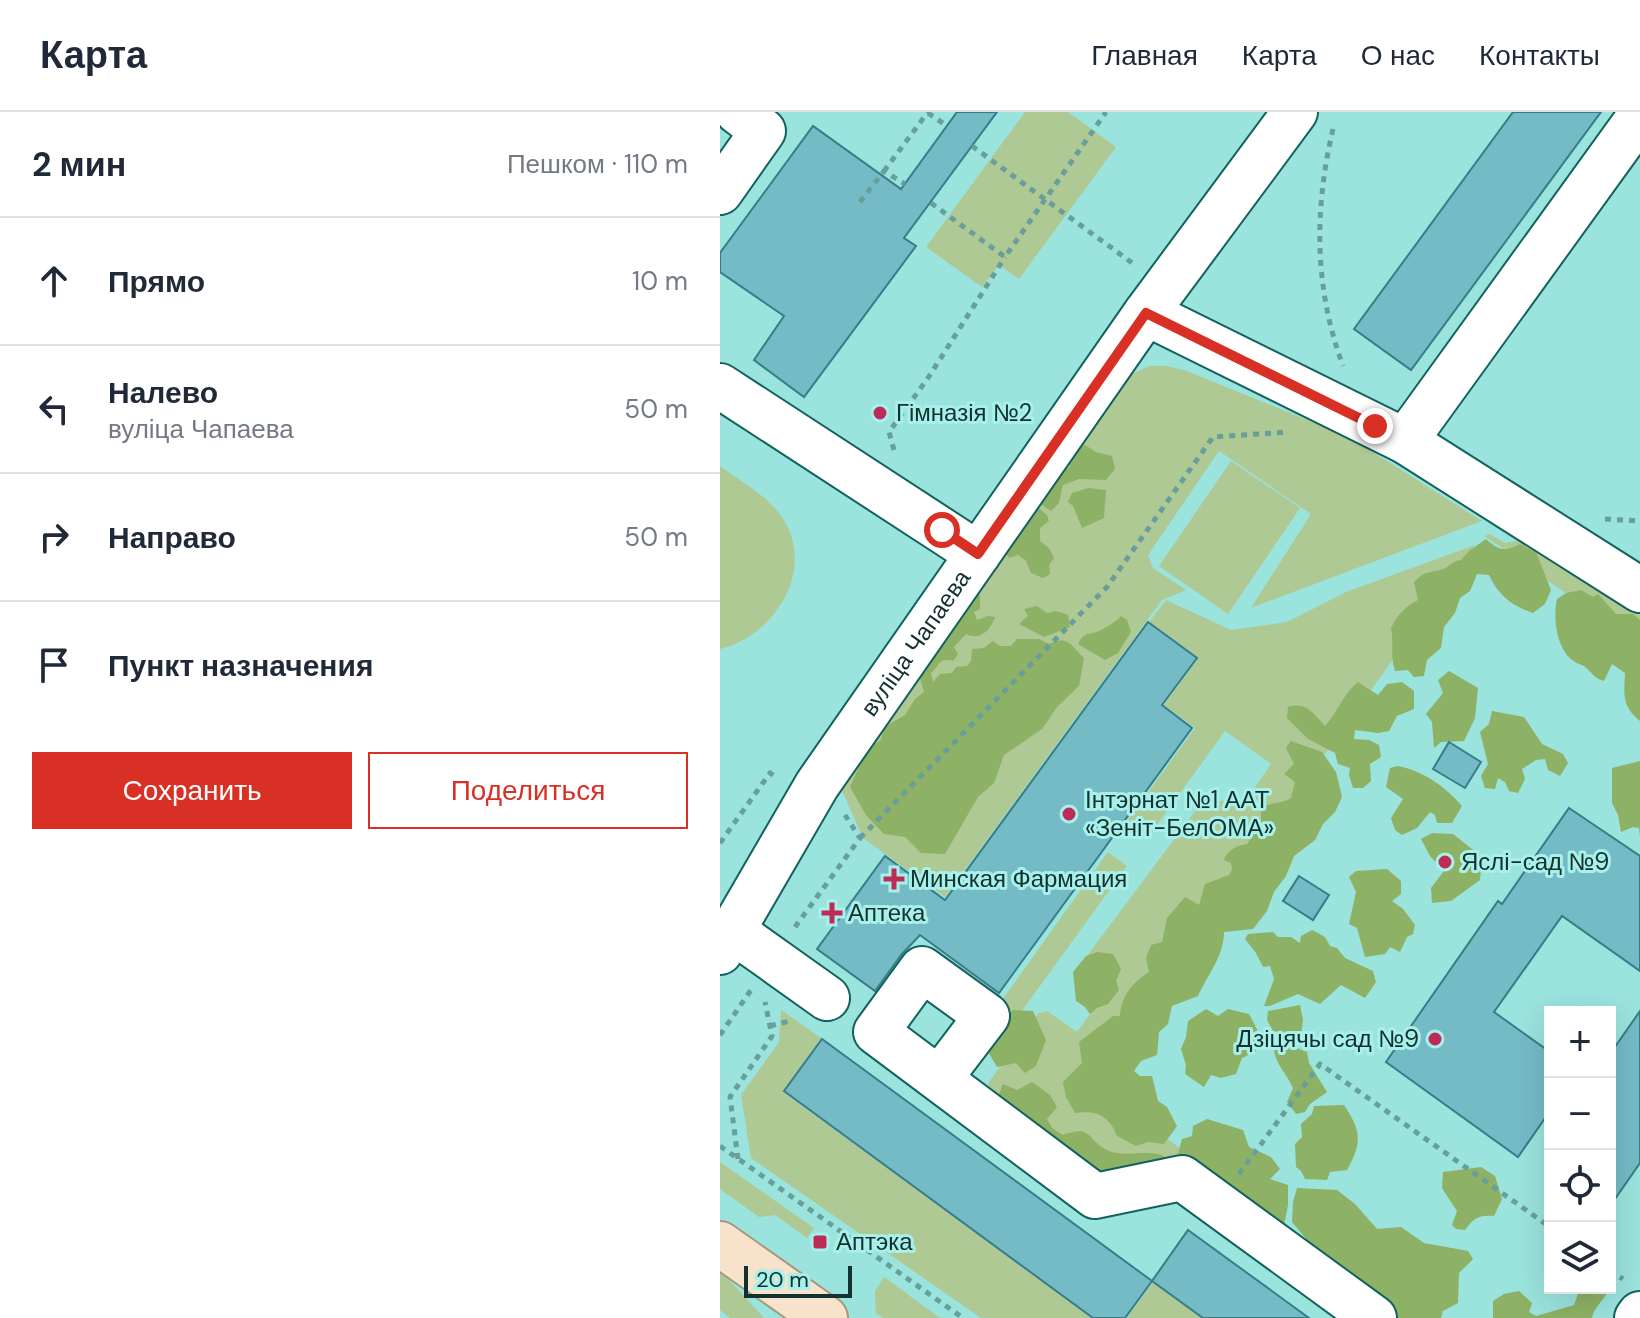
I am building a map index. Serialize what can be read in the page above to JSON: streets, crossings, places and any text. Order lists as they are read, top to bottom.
{
  "streets": {
    "street": ["вуліца Чапаева"]
  },
  "places": {
    "other": [
      "Гімназія №2",
      "Інтэрнат №1 ААТ «Зеніт-БелОМА»",
      "Яслі-сад №9",
      "Дзіцячы сад №9"
    ],
    "health": ["Минская Фармация", "Аптека"],
    "transit": ["Аптэка"]
  },
  "scale_bar": "20 m",
  "page": {
    "header": "Карта",
    "nav": [
      "Главная",
      "Карта",
      "О нас",
      "Контакты"
    ],
    "heading": ["2 мин", "Пешком · 110 m"],
    "list": [
      ["Прямо", "10 m"],
      ["Налево", "вуліца Чапаева", "50 m"],
      ["Направо", "50 m"],
      "Пункт назначения"
    ],
    "buttons": ["Сохранить", "Поделиться"],
    "map_buttons": ["+", "−"],
    "scale": "20 m"
  }
}
